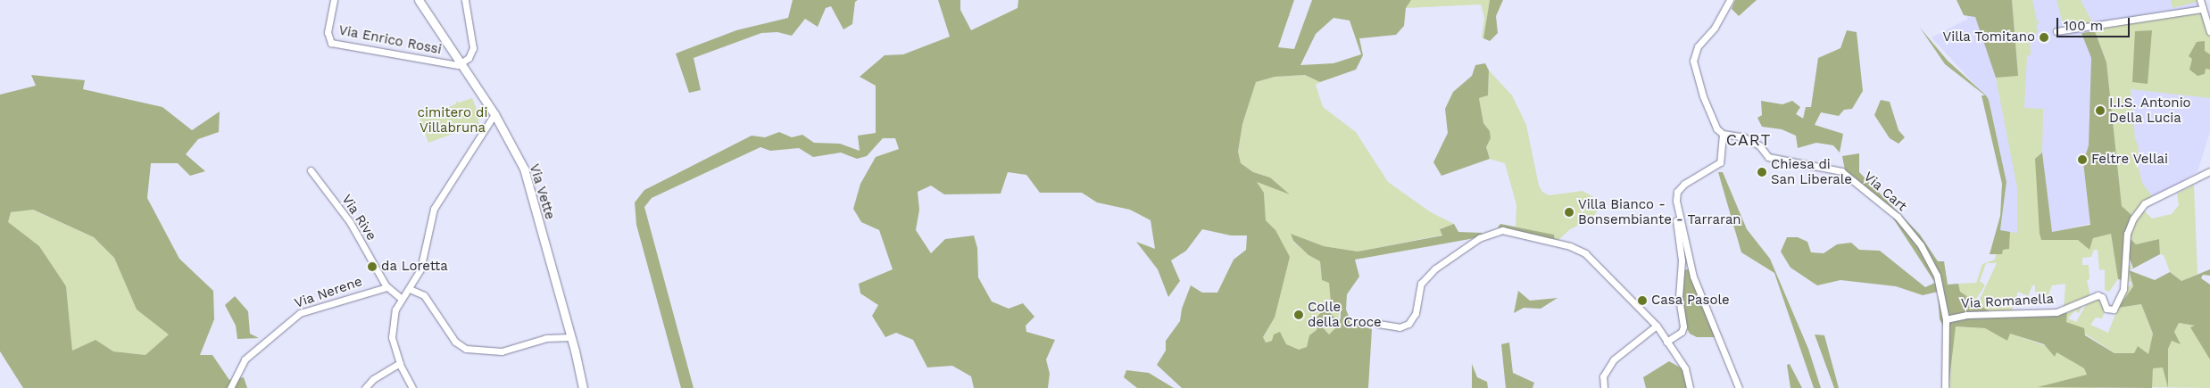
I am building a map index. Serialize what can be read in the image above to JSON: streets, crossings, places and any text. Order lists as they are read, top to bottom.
{
  "streets": {
    "main road": ["Via Vette"],
    "street": [
      "Via Enrico Rossi",
      "Via Cart",
      "Via Rive",
      "Via Nerene",
      "Via Romanella"
    ]
  },
  "crossings": [
    ["Via Enrico Rossi", "Via Vette"],
    ["Via Cart", "Via Romanella"],
    ["Via Rive", "Via Nerene"]
  ],
  "districts": ["CART"],
  "parks": ["cimitero di Villabruna"],
  "places": [
    "Villa Tomitano",
    "I.I.S. Antonio Della Lucia",
    "Feltre Vellai",
    "Chiesa di San Liberale",
    "Villa Bianco - Bonsembiante - Tarraran",
    "da Loretta",
    "Casa Pasole",
    "Colle della Croce"
  ],
  "scale_bar": "100 m"
}
